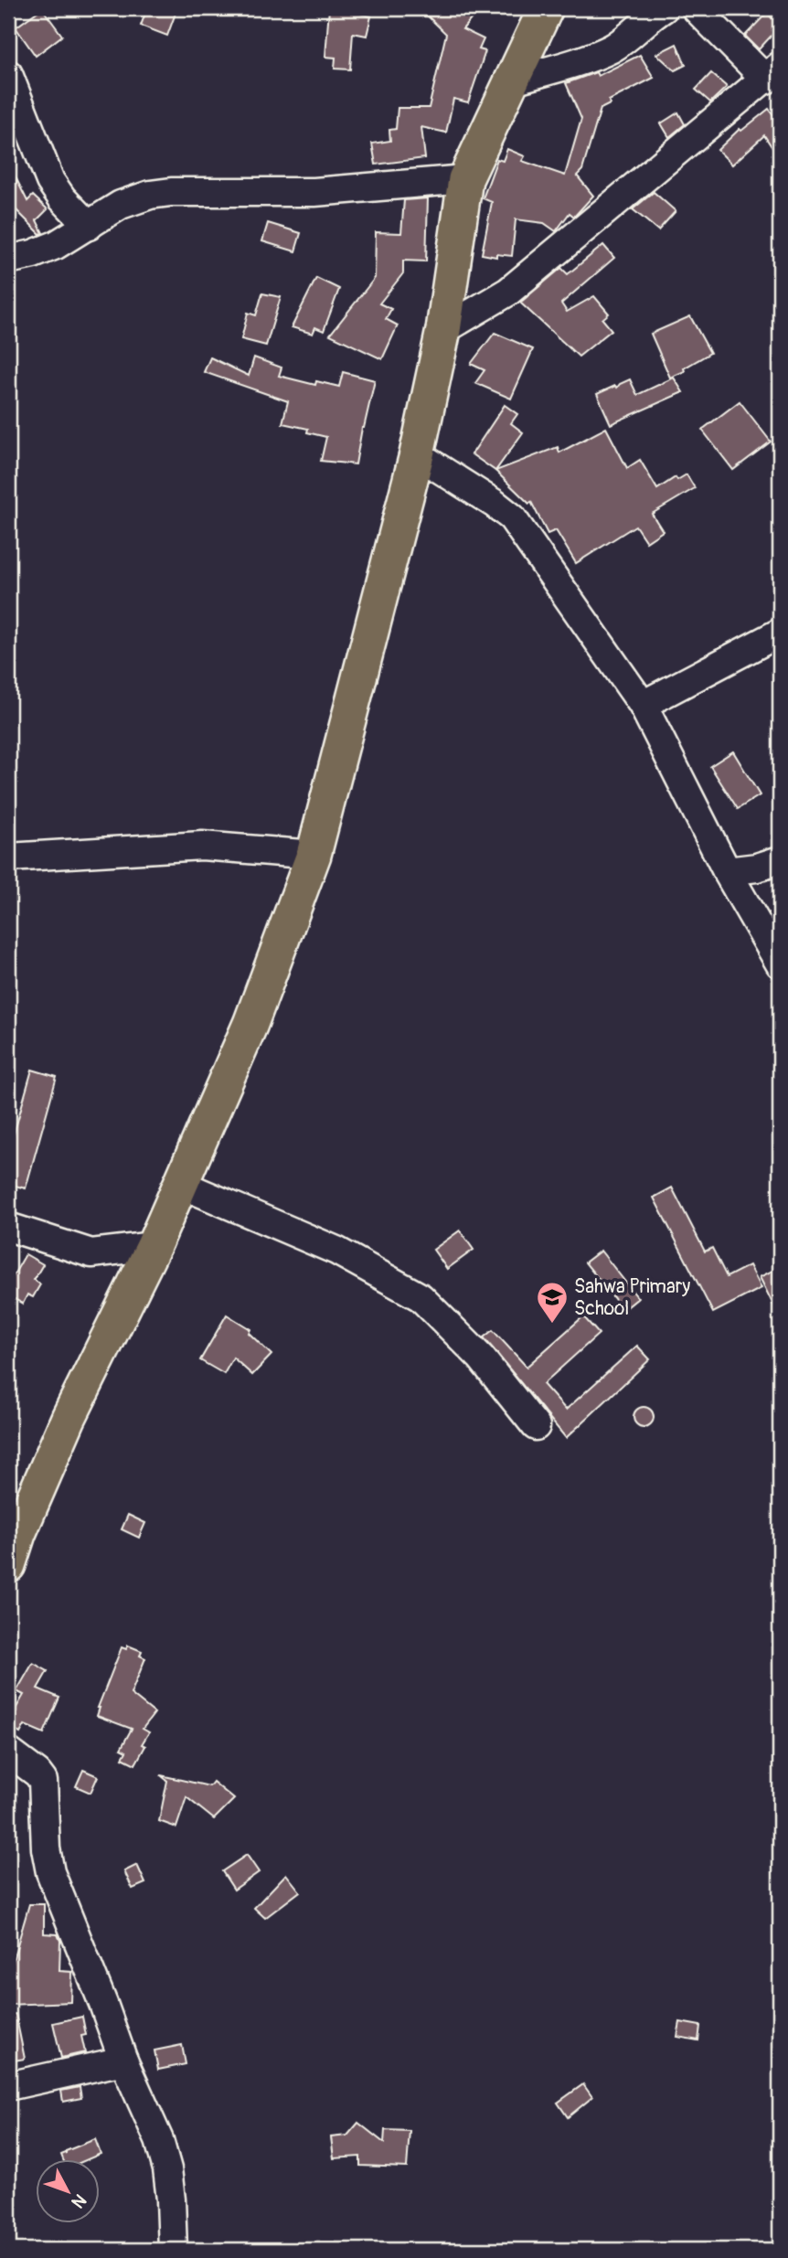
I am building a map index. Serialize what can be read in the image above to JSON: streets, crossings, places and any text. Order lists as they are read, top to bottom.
{
  "places": {
    "school or university": ["Sahwa Primary School"]
  },
  "north": "bottom right"
}
